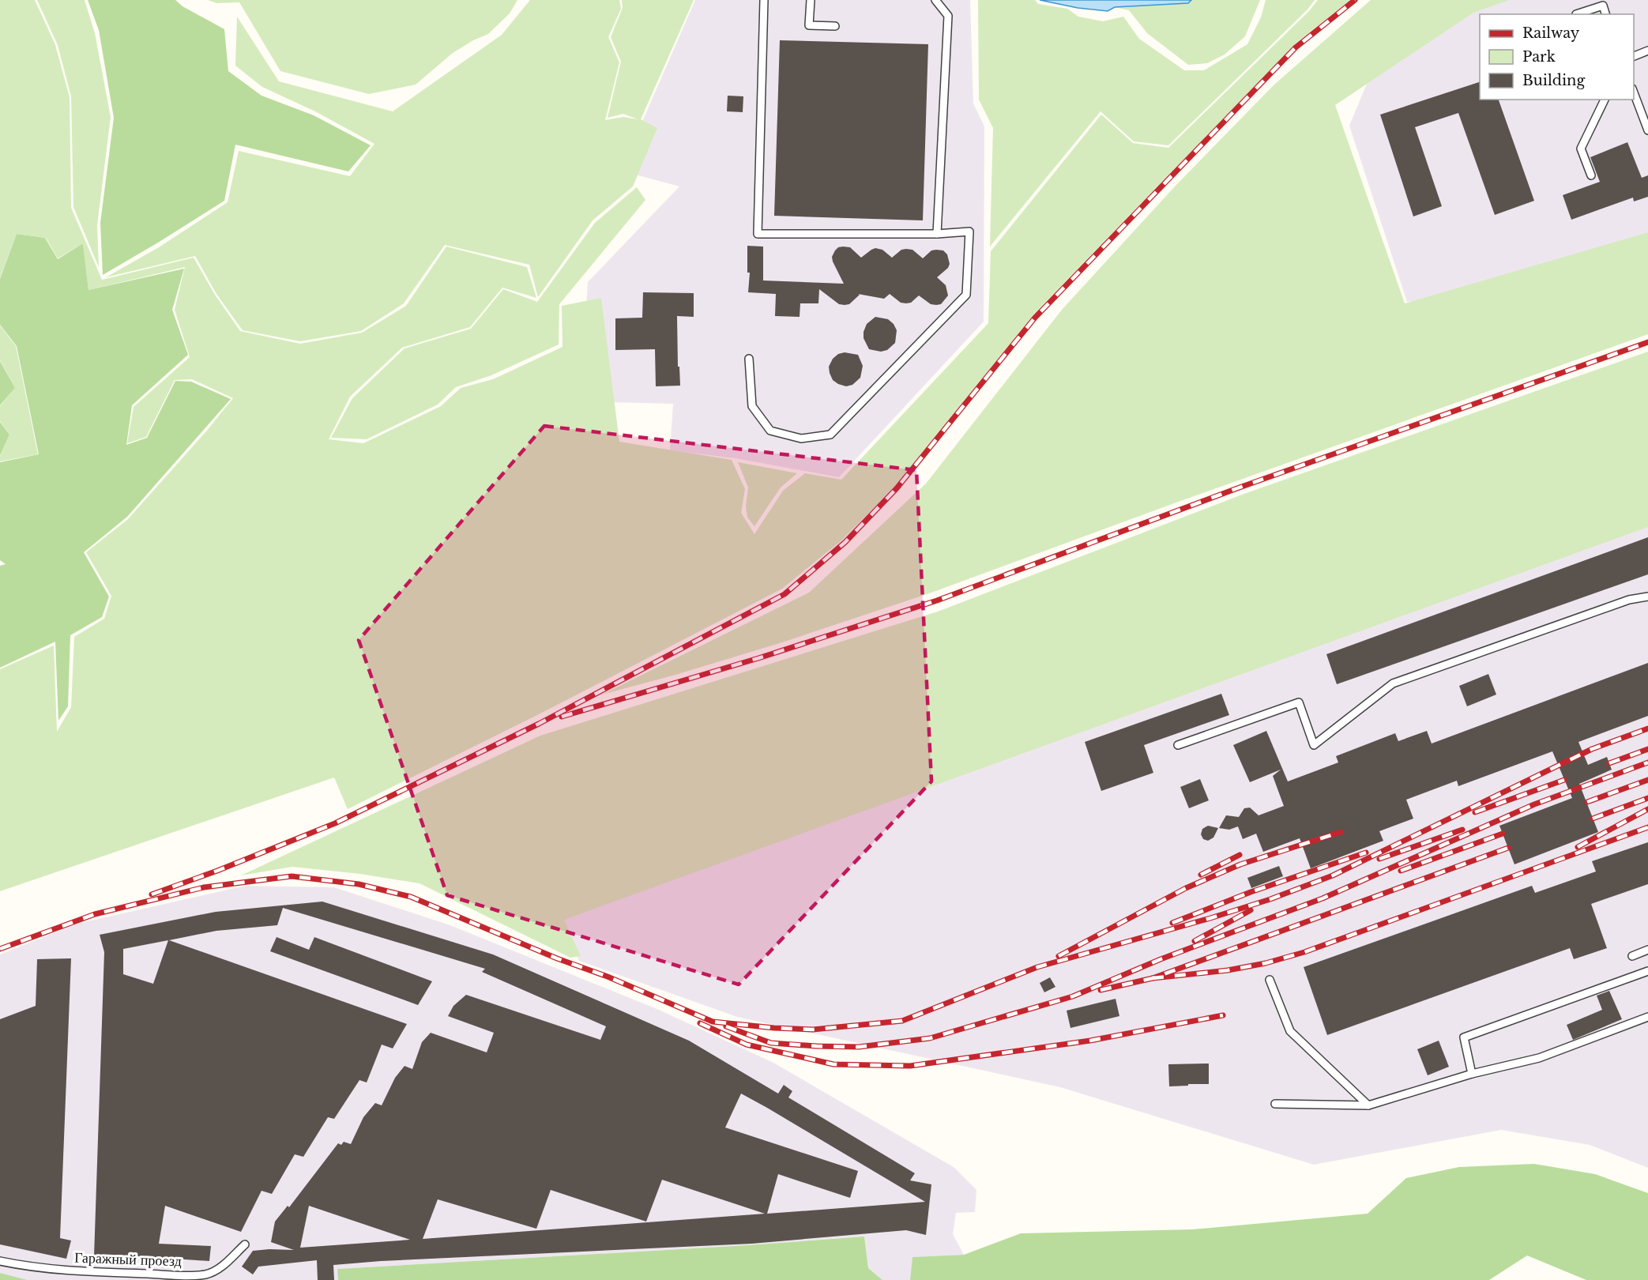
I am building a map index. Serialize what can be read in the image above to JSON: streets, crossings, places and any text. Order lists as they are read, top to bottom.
{
  "streets": {
    "lane": ["Гаражный проезд"]
  },
  "legend": ["Railway", "Park", "Building"]
}
